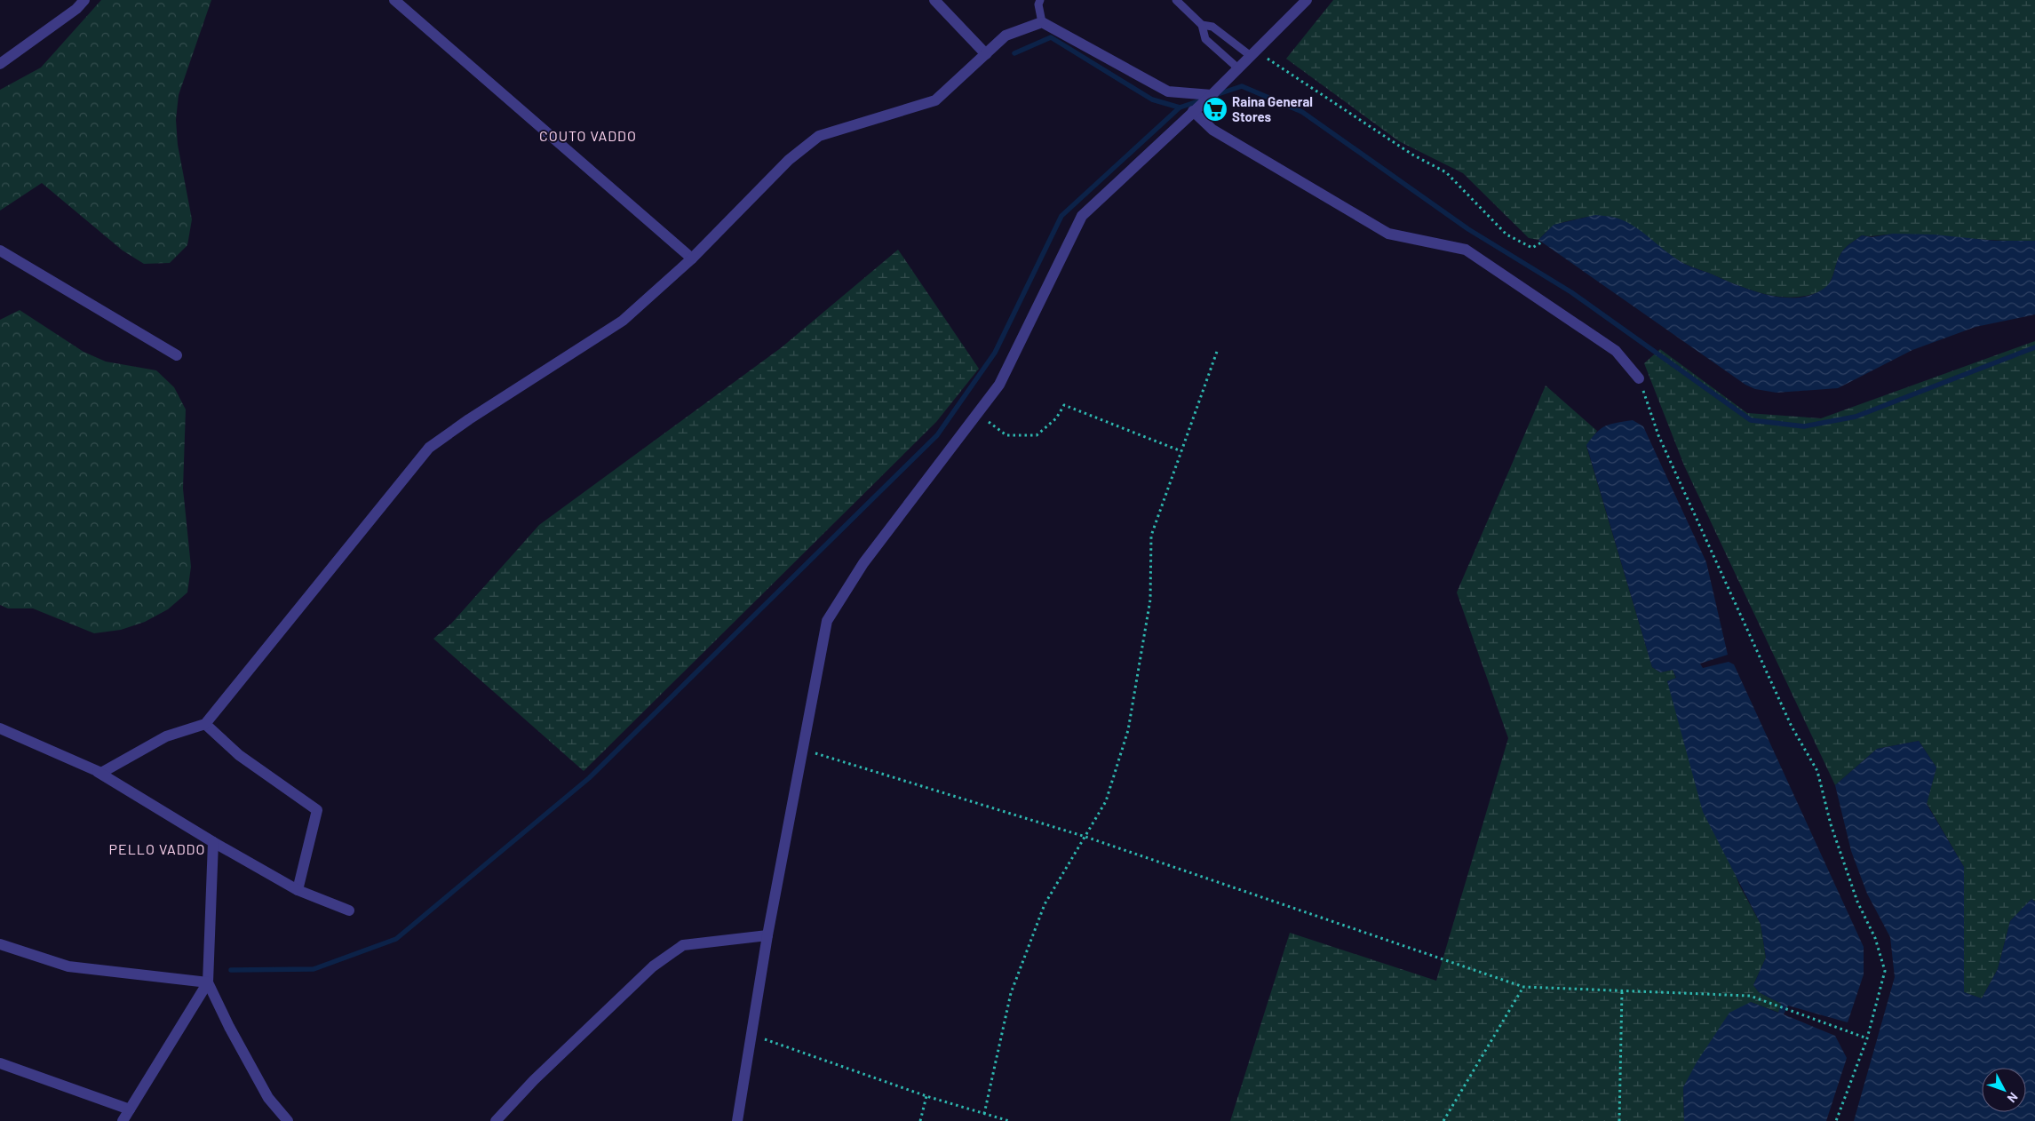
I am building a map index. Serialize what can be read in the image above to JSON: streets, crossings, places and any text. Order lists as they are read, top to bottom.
{
  "districts": ["COUTO VADDO", "PELLO VADDO"],
  "places": {
    "supermarket": ["Raina General Stores"]
  },
  "north": "bottom right"
}
